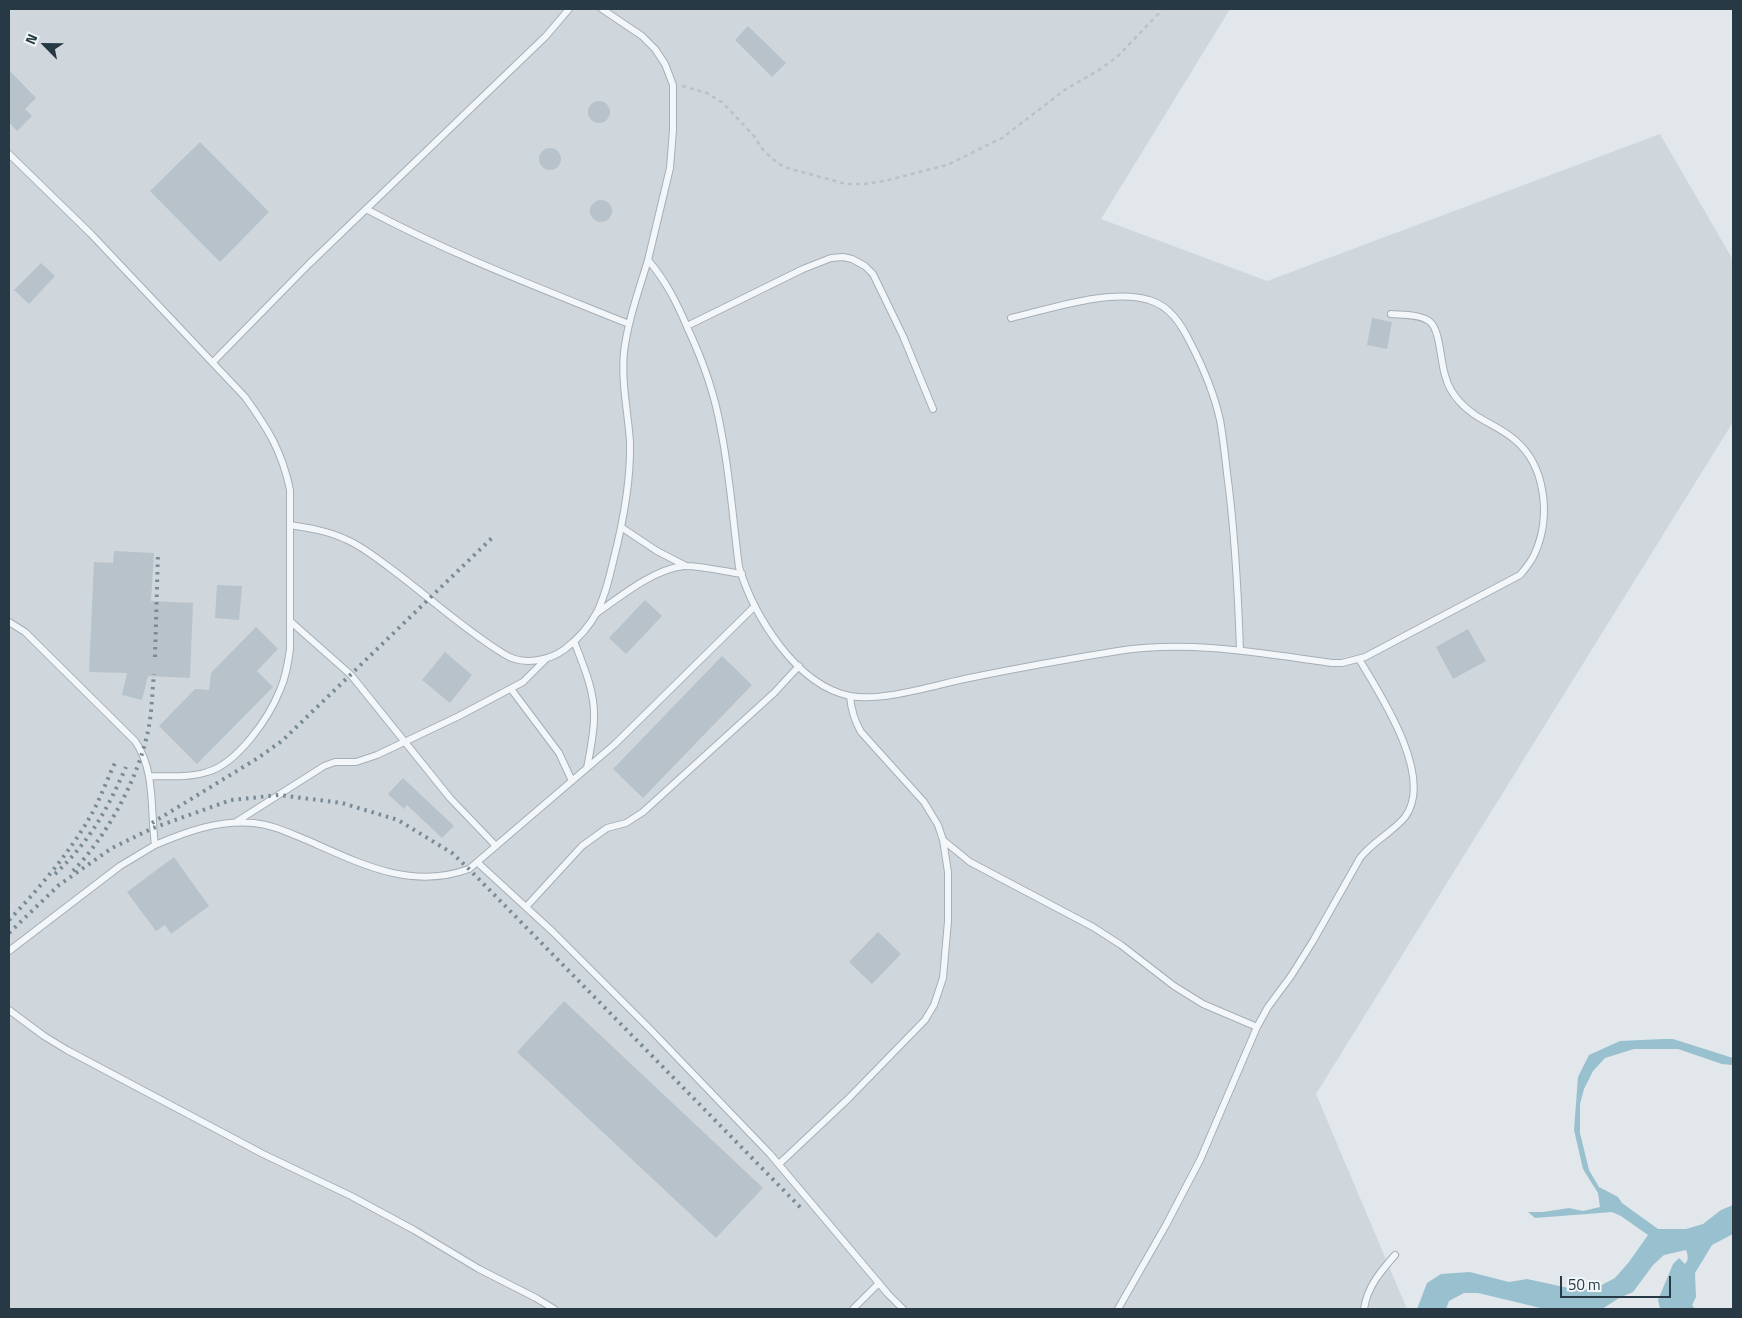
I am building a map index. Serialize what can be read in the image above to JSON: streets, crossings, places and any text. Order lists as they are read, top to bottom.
{
  "scale_bar": "50 m",
  "north": "top left"
}
